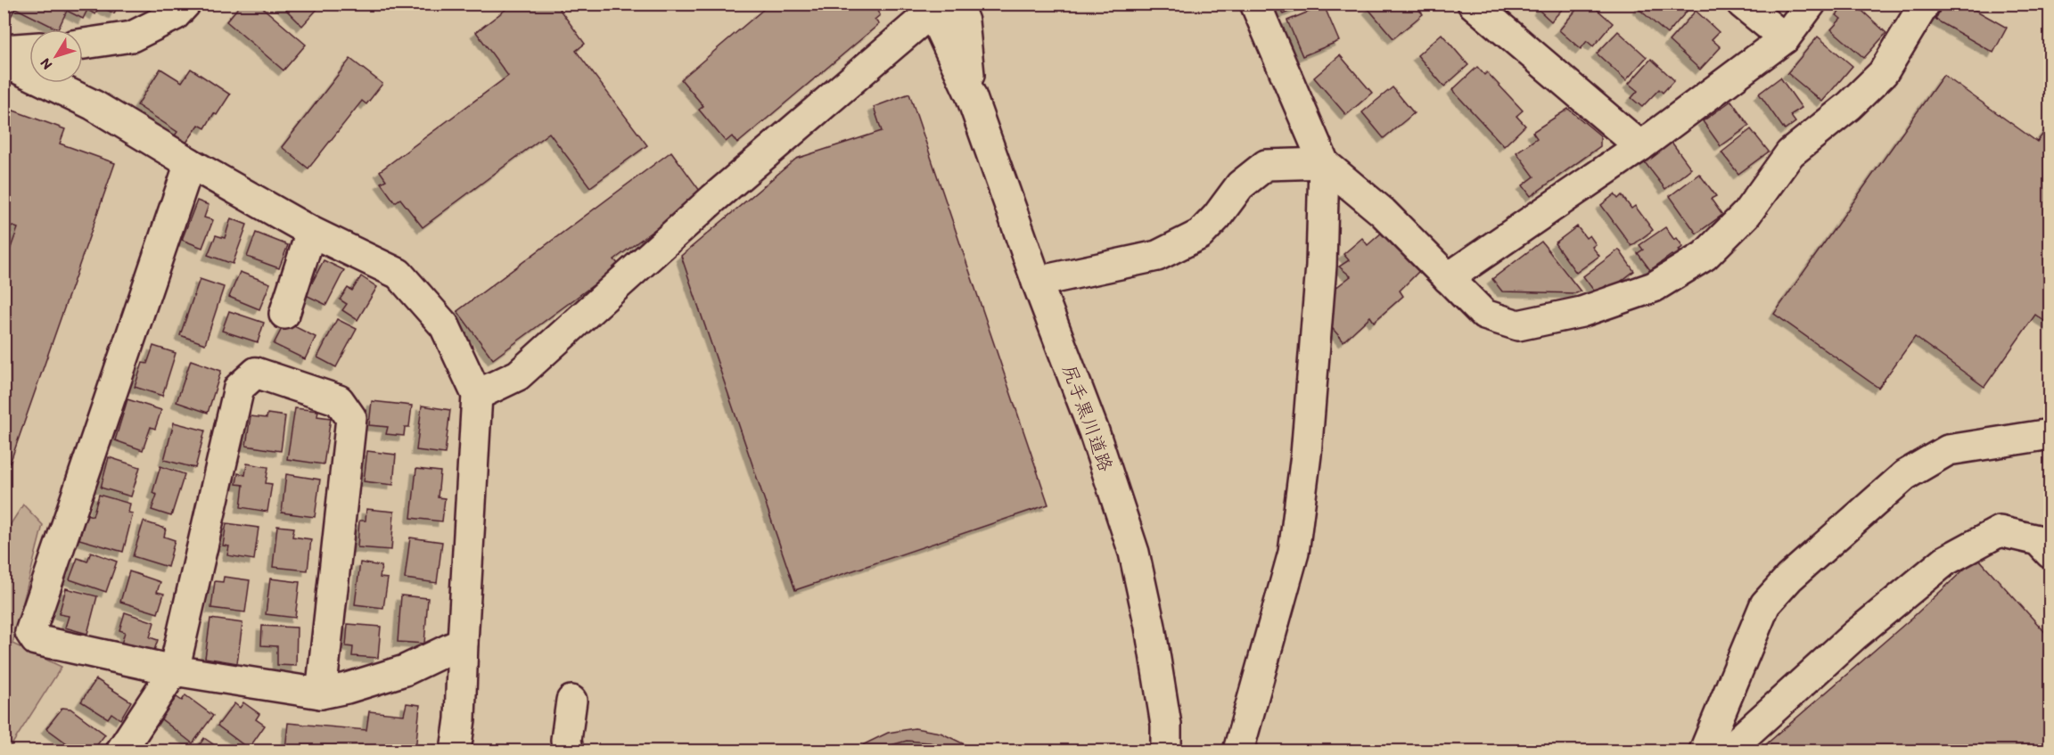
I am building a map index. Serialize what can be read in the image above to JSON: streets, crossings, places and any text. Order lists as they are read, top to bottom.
{
  "streets": {
    "street": ["尻手黒川道路"]
  },
  "north": "bottom left"
}
